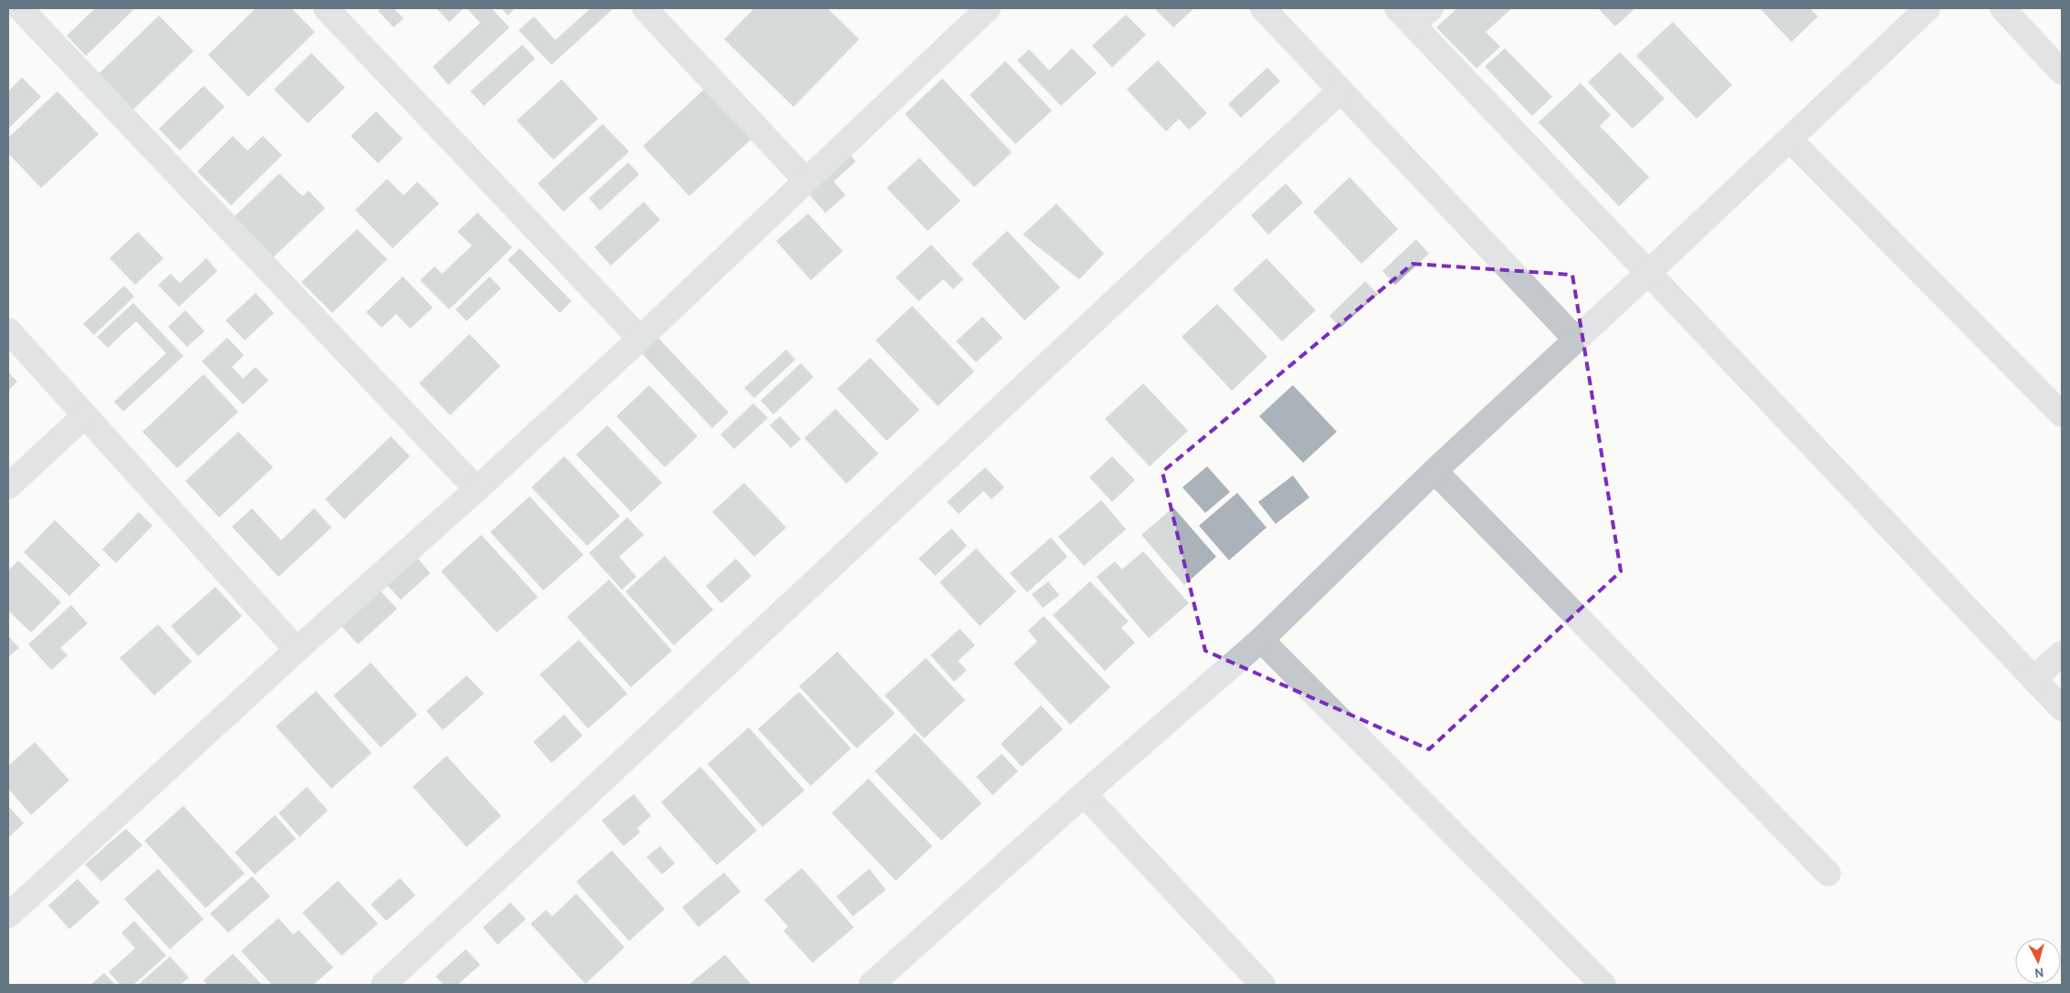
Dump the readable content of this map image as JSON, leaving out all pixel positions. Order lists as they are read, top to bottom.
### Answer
{
  "north": "bottom"
}
